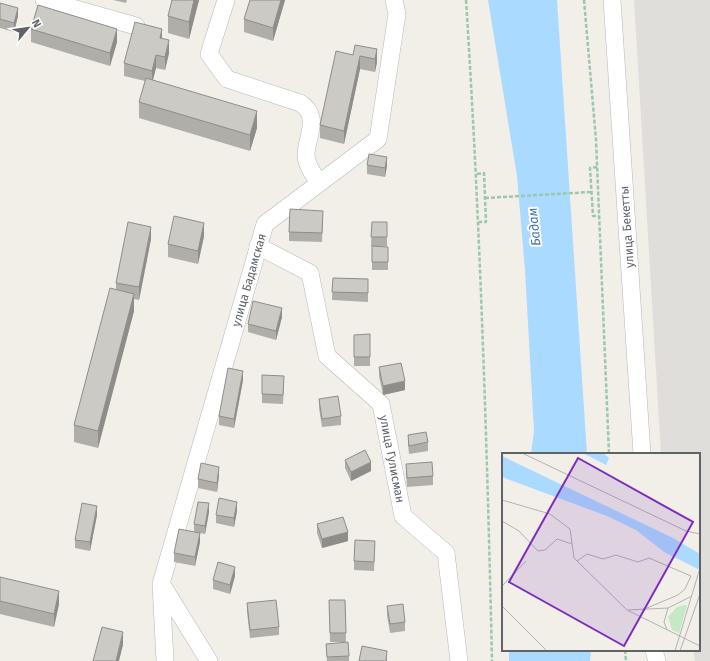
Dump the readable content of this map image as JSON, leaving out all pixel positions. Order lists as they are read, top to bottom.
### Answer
{
  "streets": {
    "street": ["улица Бекетты", "улица Бадамская", "улица Гулисман"]
  },
  "crossings": [
    ["улица Бадамская", "улица Гулисман"]
  ],
  "water": ["Бадам"],
  "north": "top right"
}
